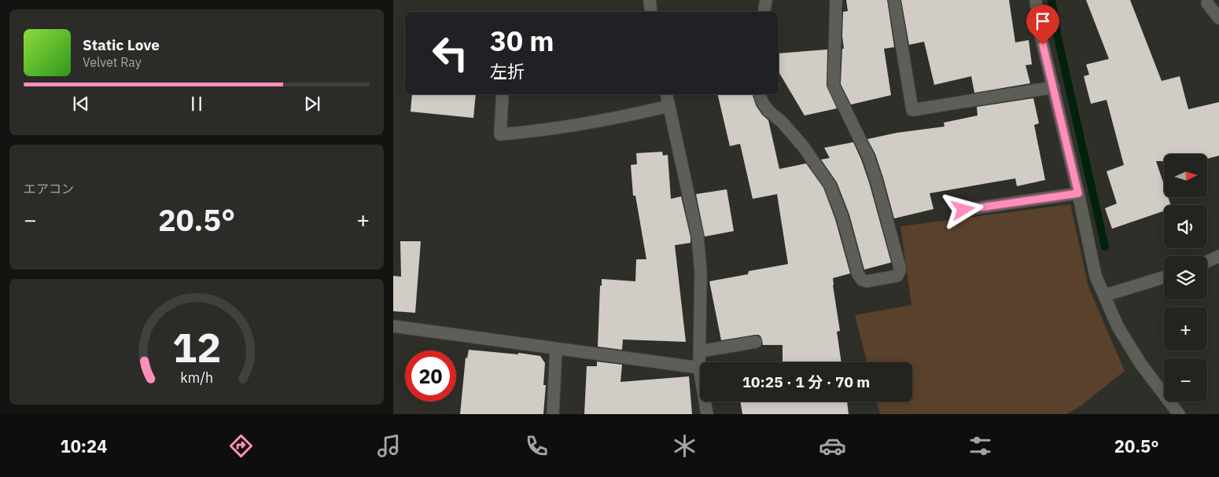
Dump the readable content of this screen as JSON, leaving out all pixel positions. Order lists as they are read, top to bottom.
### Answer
{
  "north": "right",
  "page": {
    "turn": ["30 m", "左折"],
    "song": ["Static Love", "Velvet Ray"],
    "tile": "エアコン",
    "map_buttons": ["+", "−"],
    "heat": ["−", "20.5°", "+"],
    "limit": "20",
    "trip": "10:25 · 1 分 · 70 m",
    "tabs": ["10:24", "20.5°"],
    "gauge": ["12", "km/h"]
  }
}
